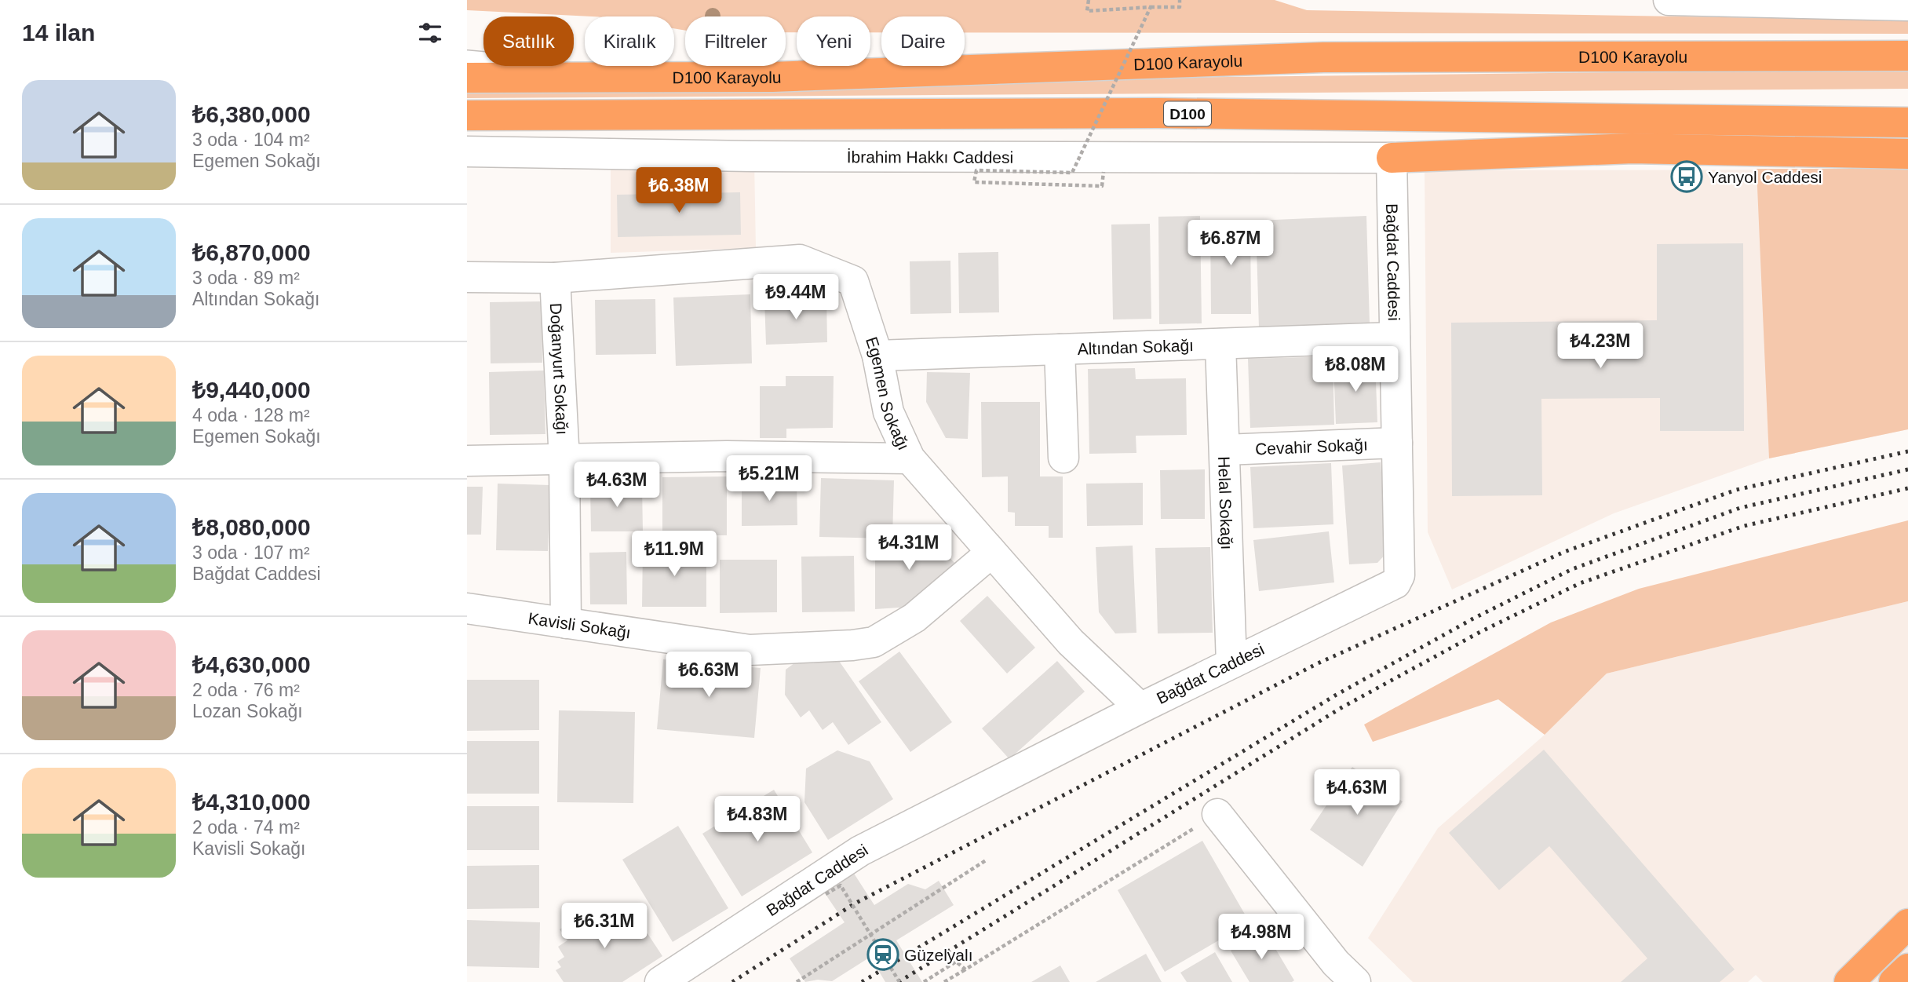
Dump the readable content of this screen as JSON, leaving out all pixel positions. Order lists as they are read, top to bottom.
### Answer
{
  "streets": {
    "highway": ["D100 Karayolu", "D100"],
    "street": [
      "İbrahim Hakkı Caddesi",
      "Bağdat Caddesi",
      "Altından Sokağı",
      "Doğanyurt Sokağı",
      "Egemen Sokağı",
      "Cevahir Sokağı",
      "Helal Sokağı",
      "Kavisli Sokağı"
    ]
  },
  "crossings": [
    ["İbrahim Hakkı Caddesi", "Bağdat Caddesi"],
    ["Bağdat Caddesi", "Altından Sokağı"],
    ["Bağdat Caddesi", "Egemen Sokağı"],
    ["Bağdat Caddesi", "Cevahir Sokağı"],
    ["Bağdat Caddesi", "Helal Sokağı"],
    ["Altından Sokağı", "Egemen Sokağı"],
    ["Altından Sokağı", "Helal Sokağı"],
    ["Doğanyurt Sokağı", "Egemen Sokağı"],
    ["Doğanyurt Sokağı", "Kavisli Sokağı"],
    ["Egemen Sokağı", "Kavisli Sokağı"],
    ["Cevahir Sokağı", "Helal Sokağı"]
  ],
  "places": {
    "bus stop": ["Yanyol Caddesi"],
    "station": ["Güzelyalı"]
  },
  "page": {
    "heading": "14 ilan",
    "chip": [
      "Satılık",
      "Kiralık",
      "Filtreler",
      "Yeni",
      "Daire"
    ],
    "list": [
      {
        "name": "₺6,380,000",
        "note": "3 oda · 104 m² · Egemen Sokağı"
      },
      {
        "name": "₺6,870,000",
        "note": "3 oda · 89 m² · Altından Sokağı"
      },
      {
        "name": "₺9,440,000",
        "note": "4 oda · 128 m² · Egemen Sokağı"
      },
      {
        "name": "₺8,080,000",
        "note": "3 oda · 107 m² · Bağdat Caddesi"
      },
      {
        "name": "₺4,630,000",
        "note": "2 oda · 76 m² · Lozan Sokağı"
      },
      {
        "name": "₺4,310,000",
        "note": "2 oda · 74 m² · Kavisli Sokağı"
      }
    ],
    "price": [
      "₺6.38M",
      "₺6.87M",
      "₺9.44M",
      "₺4.23M",
      "₺8.08M",
      "₺5.21M",
      "₺4.63M",
      "₺4.31M",
      "₺11.9M",
      "₺6.63M",
      "₺4.63M",
      "₺4.83M",
      "₺6.31M",
      "₺4.98M"
    ]
  }
}
